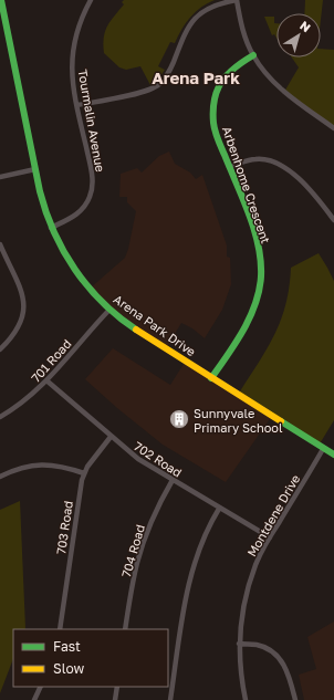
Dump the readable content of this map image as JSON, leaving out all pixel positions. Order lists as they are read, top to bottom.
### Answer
{
  "streets": {
    "street": [
      "Tourmalin Avenue",
      "Arbenhome Crescent",
      "Arena Park Drive",
      "701 Road",
      "702 Road",
      "Montdene Drive",
      "703 Road",
      "704 Road"
    ]
  },
  "crossings": [
    ["Tourmalin Avenue", "Arena Park Drive"],
    ["Arbenhome Crescent", "Arena Park Drive"],
    ["Arena Park Drive", "701 Road"],
    ["Arena Park Drive", "Montdene Drive"],
    ["701 Road", "702 Road"],
    ["702 Road", "Montdene Drive"],
    ["702 Road", "703 Road"],
    ["702 Road", "704 Road"]
  ],
  "districts": ["Arena Park"],
  "places": {
    "building": ["Sunnyvale Primary School"]
  },
  "legend": ["Fast", "Slow"],
  "north": "top right"
}
